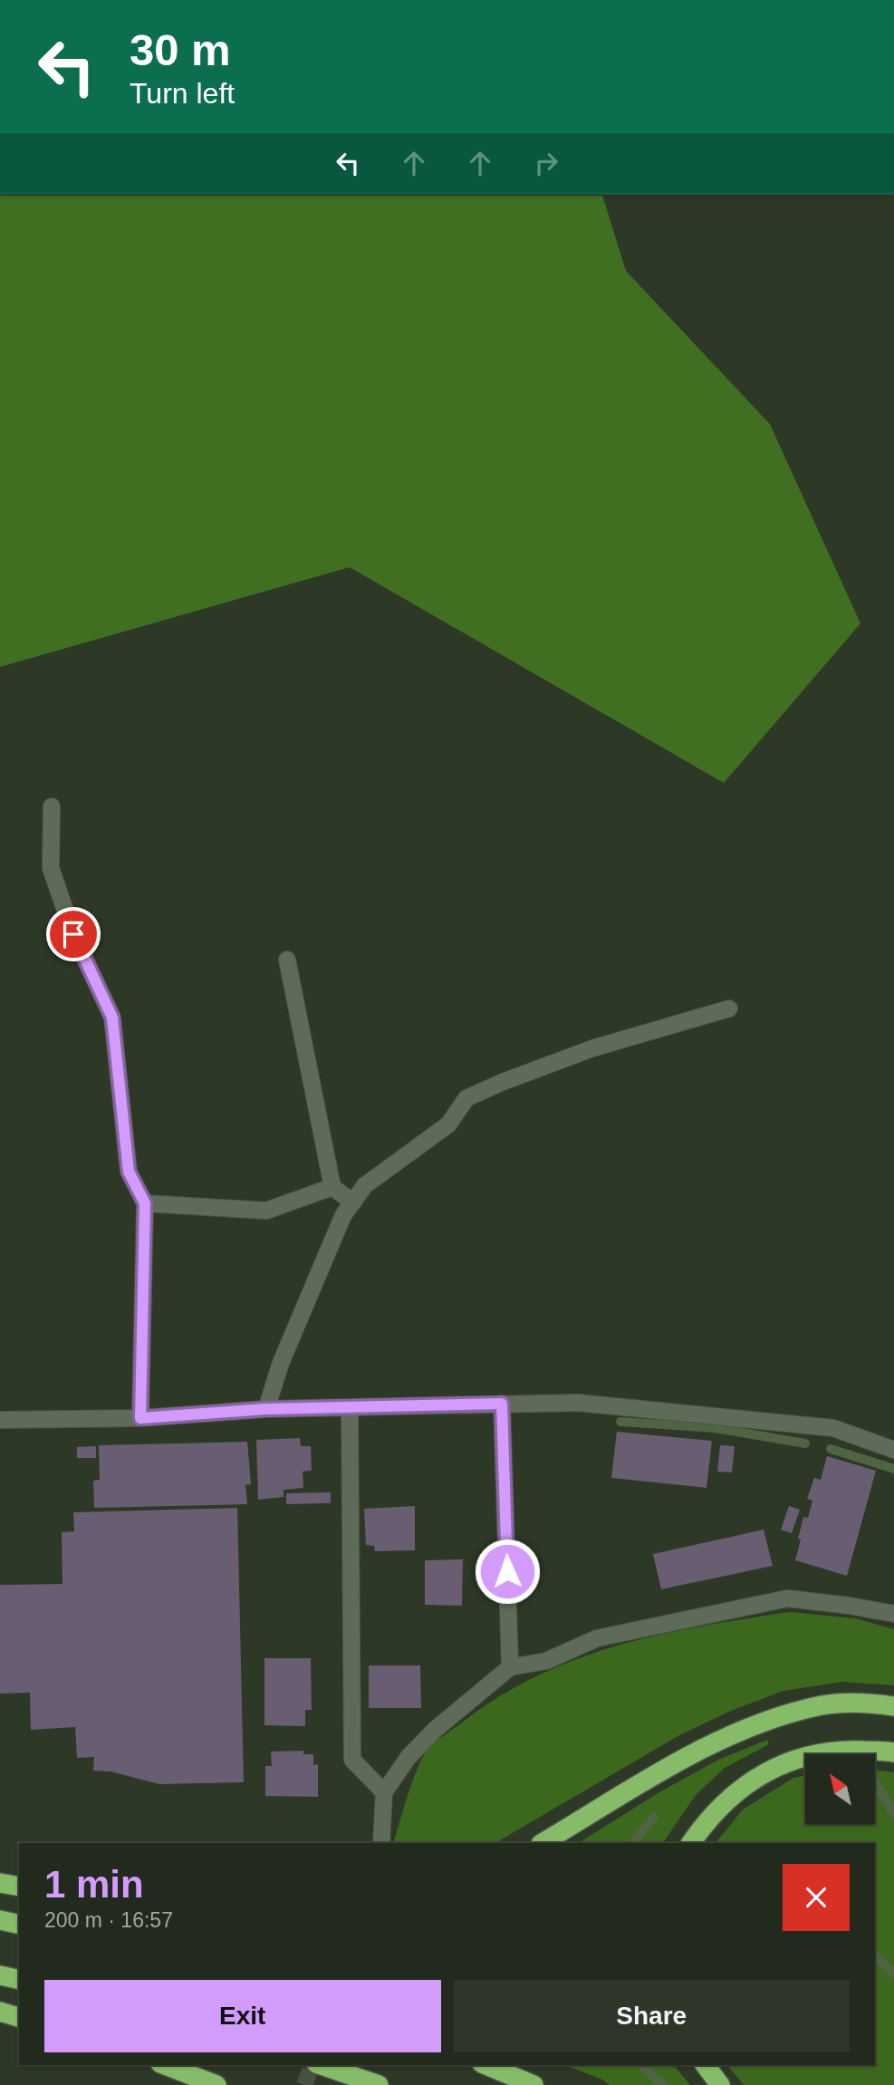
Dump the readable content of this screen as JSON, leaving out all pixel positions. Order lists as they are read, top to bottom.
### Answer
{
  "north": "top left",
  "page": {
    "turn": ["30 m", "Turn left"],
    "heading": ["1 min", "200 m · 16:57"],
    "buttons": ["Exit", "Share"]
  }
}
